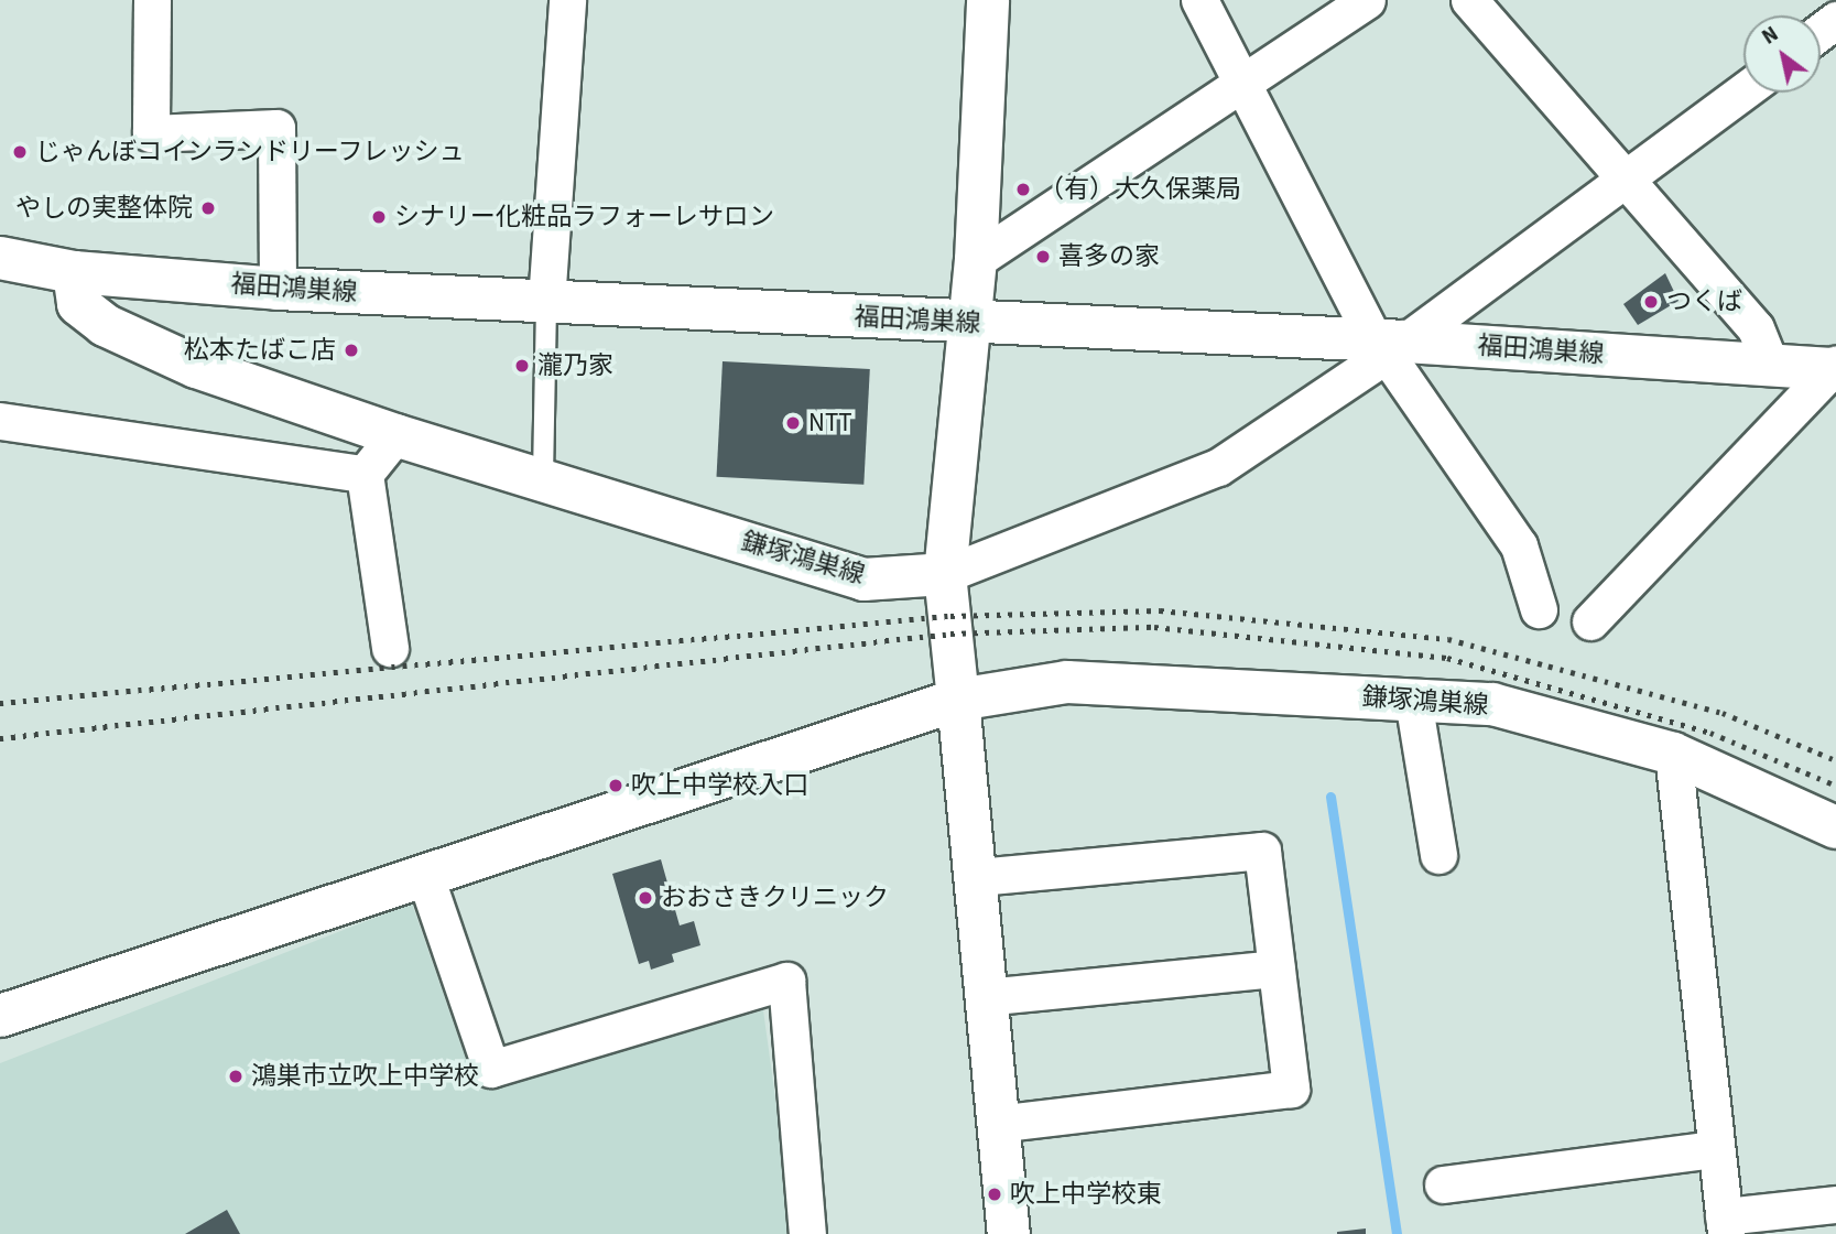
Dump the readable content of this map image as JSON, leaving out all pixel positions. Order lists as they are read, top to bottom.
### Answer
{
  "streets": {
    "main road": ["福田鴻巣線", "鎌塚鴻巣線"]
  },
  "crossings": [
    ["福田鴻巣線", "鎌塚鴻巣線"]
  ],
  "places": [
    "じゃんぼコインランドリーフレッシュ",
    "（有）大久保薬局",
    "やしの実整体院",
    "シナリー化粧品ラフォーレサロン",
    "喜多の家",
    "つくば",
    "松本たばこ店",
    "瀧乃家",
    "NTT",
    "吹上中学校入口",
    "おおさきクリニック",
    "鴻巣市立吹上中学校",
    "吹上中学校東"
  ],
  "north": "top left"
}
